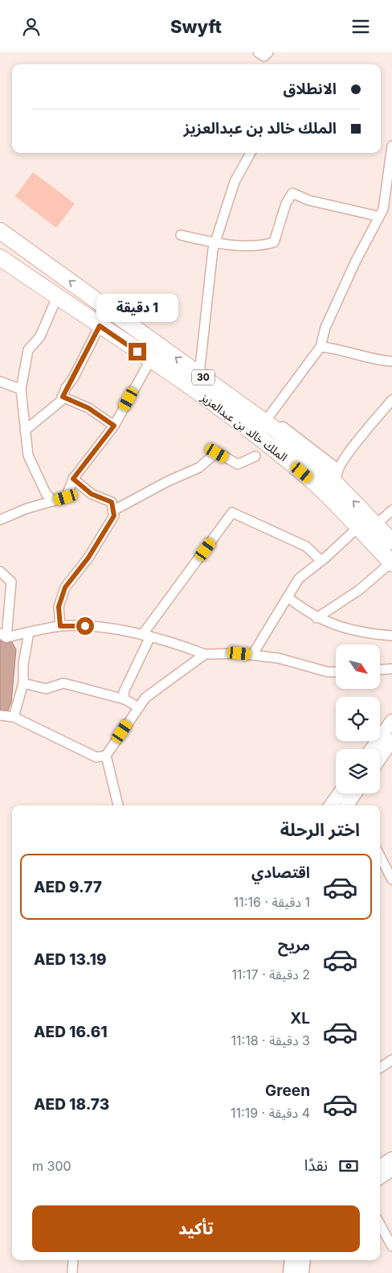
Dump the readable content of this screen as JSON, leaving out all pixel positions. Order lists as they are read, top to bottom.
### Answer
{
  "streets": {
    "highway": ["30", "الملك خالد بن عبدالعزيز"]
  },
  "north": "bottom right",
  "page": {
    "header": "Swyft",
    "banner": ["الانطلاق", "الملك خالد بن عبدالعزيز"],
    "bubble": "1 دقيقة",
    "heading": "اختر الرحلة",
    "list": [
      {
        "name": "اقتصادي",
        "note": "1 دقيقة · 11:16",
        "value": "AED 9.77"
      },
      {
        "name": "مريح",
        "note": "2 دقيقة · 11:17",
        "value": "AED 13.19"
      },
      {
        "name": "XL",
        "note": "3 دقيقة · 11:18",
        "value": "AED 16.61"
      },
      {
        "name": "Green",
        "note": "4 دقيقة · 11:19",
        "value": "AED 18.73"
      }
    ],
    "pay": ["نقدًا", "300 m"],
    "buttons": "تأكيد"
  }
}
